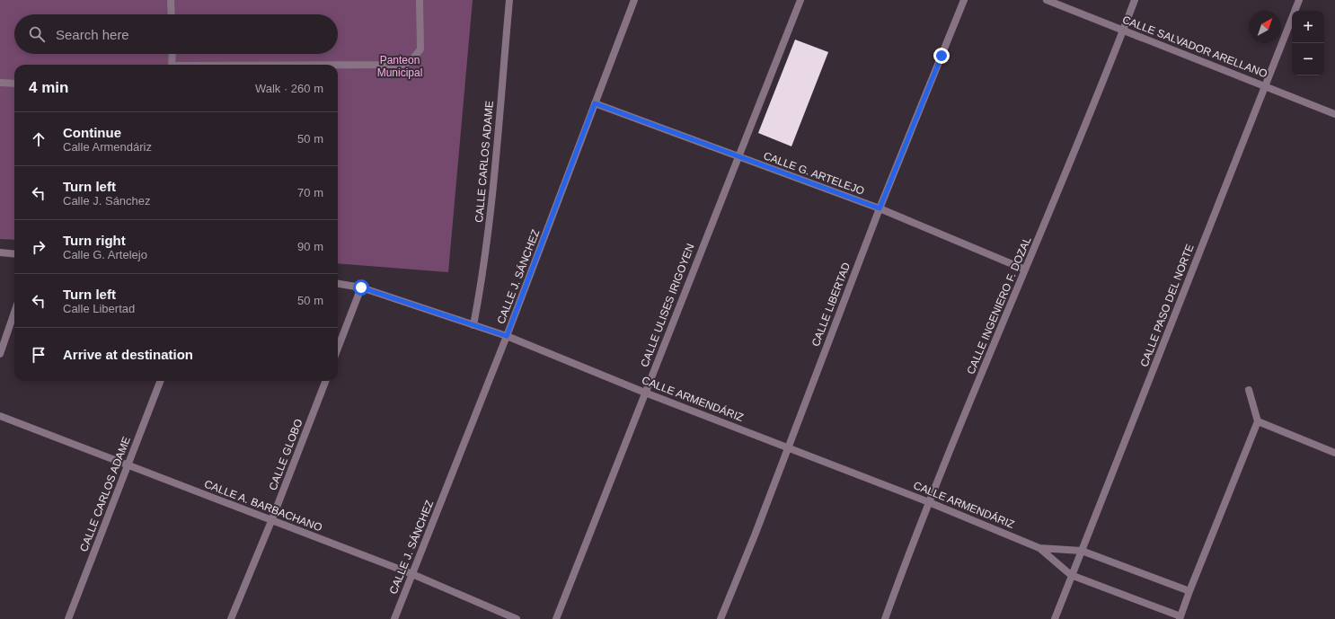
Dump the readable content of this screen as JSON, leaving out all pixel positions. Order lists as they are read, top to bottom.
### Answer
{
  "streets": {
    "street": [
      "CALLE SALVADOR ARELLANO",
      "CALLE CARLOS ADAME",
      "CALLE G. ARTELEJO",
      "CALLE J. SÁNCHEZ",
      "CALLE LIBERTAD",
      "CALLE ULISES IRIGOYEN",
      "CALLE INGENIERO F. DOZAL",
      "CALLE PASO DEL NORTE",
      "CALLE ARMENDÁRIZ",
      "CALLE GLOBO",
      "CALLE A. BARBACHANO"
    ]
  },
  "crossings": [
    ["CALLE SALVADOR ARELLANO", "CALLE INGENIERO F. DOZAL"],
    ["CALLE SALVADOR ARELLANO", "CALLE PASO DEL NORTE"],
    ["CALLE CARLOS ADAME", "CALLE ARMENDÁRIZ"],
    ["CALLE CARLOS ADAME", "CALLE A. BARBACHANO"],
    ["CALLE G. ARTELEJO", "CALLE J. SÁNCHEZ"],
    ["CALLE G. ARTELEJO", "CALLE LIBERTAD"],
    ["CALLE G. ARTELEJO", "CALLE ULISES IRIGOYEN"],
    ["CALLE G. ARTELEJO", "CALLE INGENIERO F. DOZAL"],
    ["CALLE J. SÁNCHEZ", "CALLE ARMENDÁRIZ"],
    ["CALLE J. SÁNCHEZ", "CALLE A. BARBACHANO"],
    ["CALLE LIBERTAD", "CALLE ARMENDÁRIZ"],
    ["CALLE ULISES IRIGOYEN", "CALLE ARMENDÁRIZ"],
    ["CALLE INGENIERO F. DOZAL", "CALLE ARMENDÁRIZ"],
    ["CALLE PASO DEL NORTE", "CALLE ARMENDÁRIZ"],
    ["CALLE GLOBO", "CALLE A. BARBACHANO"]
  ],
  "parks": ["Panteon Municipal"],
  "north": "top right",
  "page": {
    "map_buttons": ["+", "−"],
    "search": "Search here",
    "heading": ["4 min", "Walk · 260 m"],
    "list": [
      ["Continue", "Calle Armendáriz", "50 m"],
      ["Turn left", "Calle J. Sánchez", "70 m"],
      ["Turn right", "Calle G. Artelejo", "90 m"],
      ["Turn left", "Calle Libertad", "50 m"],
      "Arrive at destination"
    ]
  }
}
